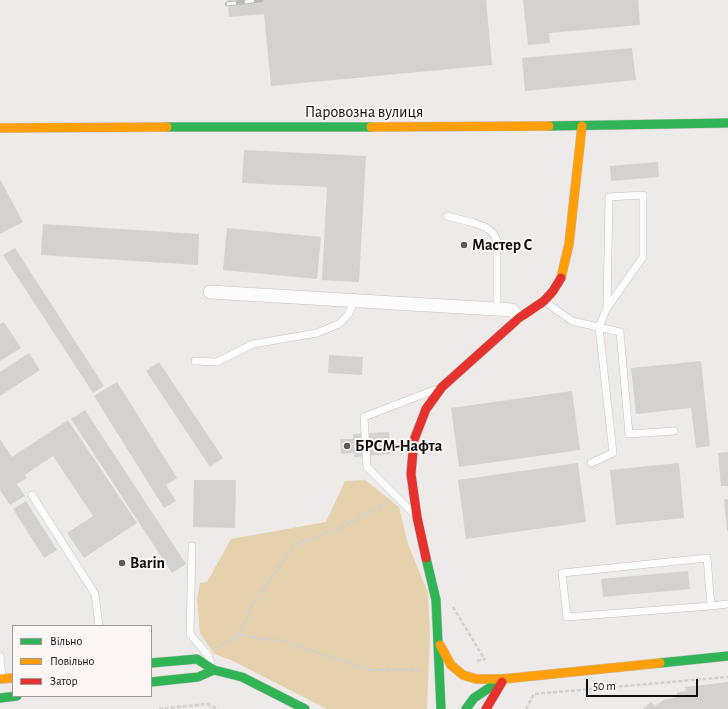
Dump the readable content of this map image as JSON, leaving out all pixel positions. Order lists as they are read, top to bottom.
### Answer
{
  "streets": {
    "street": ["Паровозна вулиця"]
  },
  "places": ["Мастер С", "БРСМ-Нафта", "Barin"],
  "legend": ["Вільно", "Повільно", "Затор"],
  "scale_bar": "50 m"
}
